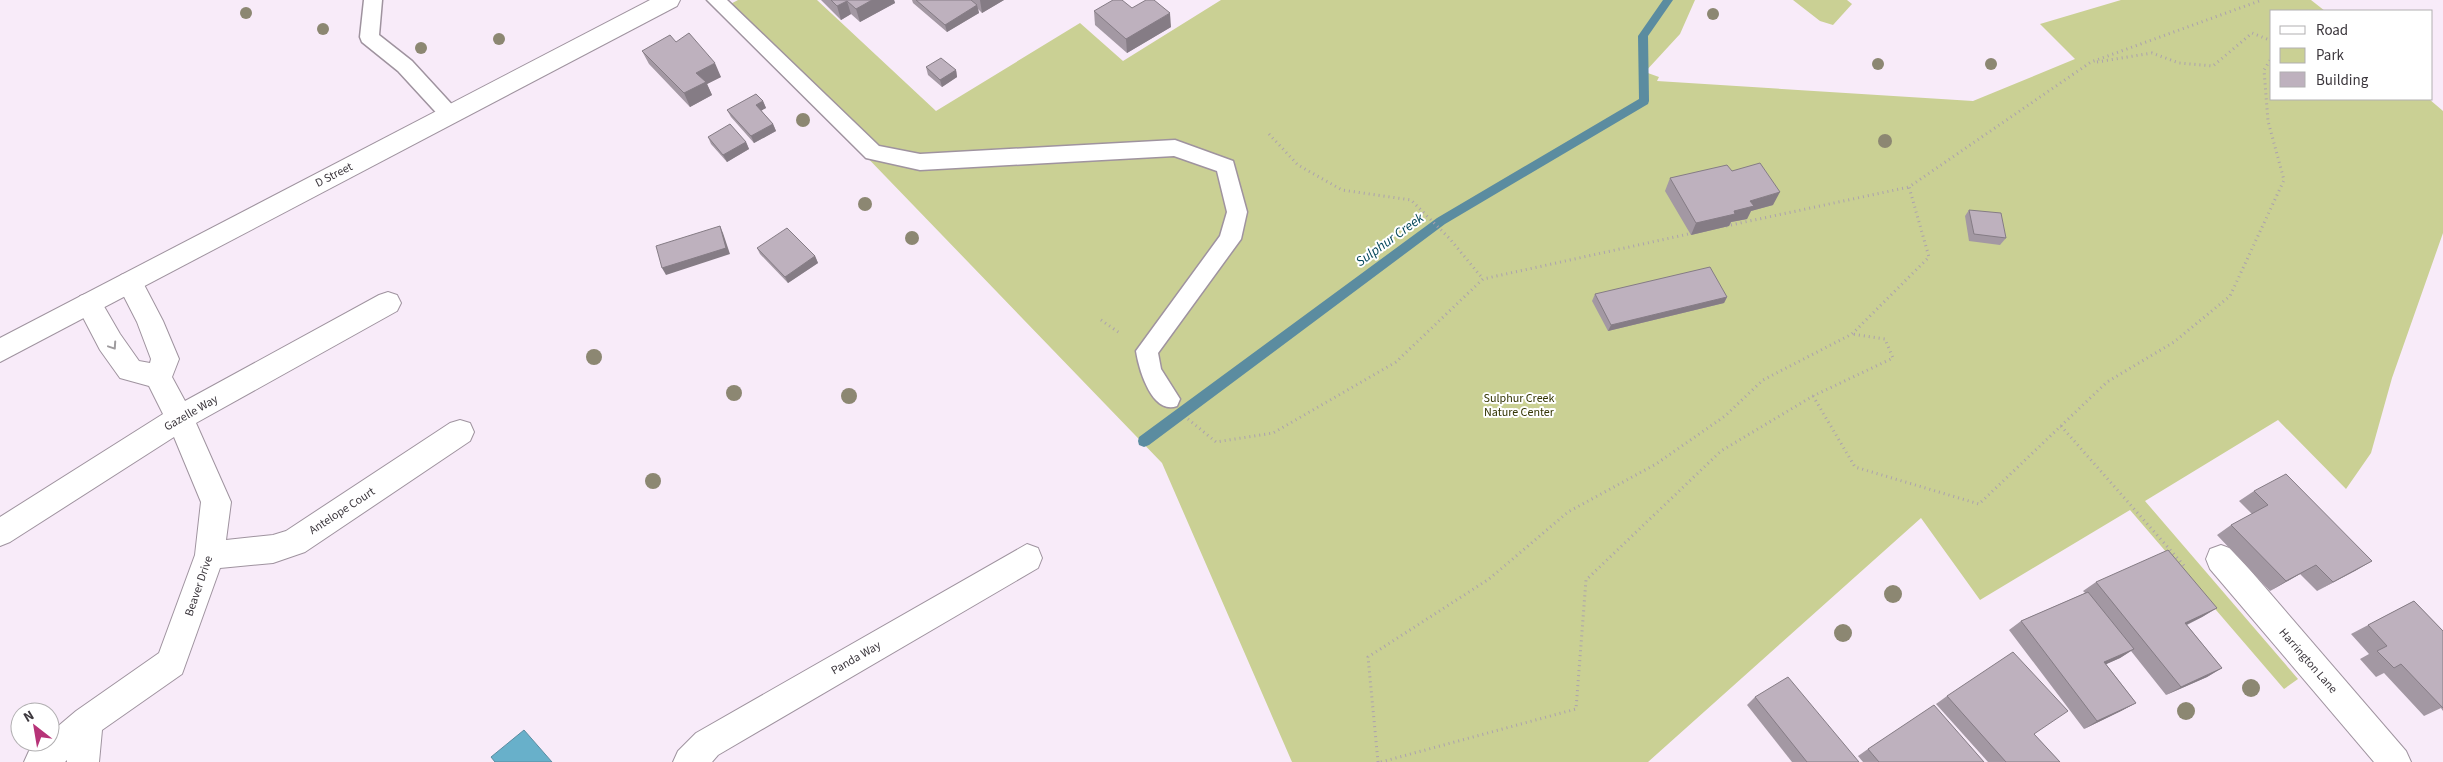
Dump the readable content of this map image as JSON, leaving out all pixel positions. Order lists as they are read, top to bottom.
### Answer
{
  "streets": {
    "street": [
      "D Street",
      "Gazelle Way",
      "Antelope Court",
      "Beaver Drive",
      "Panda Way",
      "Harrington Lane"
    ]
  },
  "crossings": [
    ["Gazelle Way", "Beaver Drive"],
    ["Antelope Court", "Beaver Drive"]
  ],
  "water": ["Sulphur Creek"],
  "parks": ["Sulphur Creek Nature Center"],
  "legend": ["Road", "Park", "Building"],
  "north": "top left"
}
